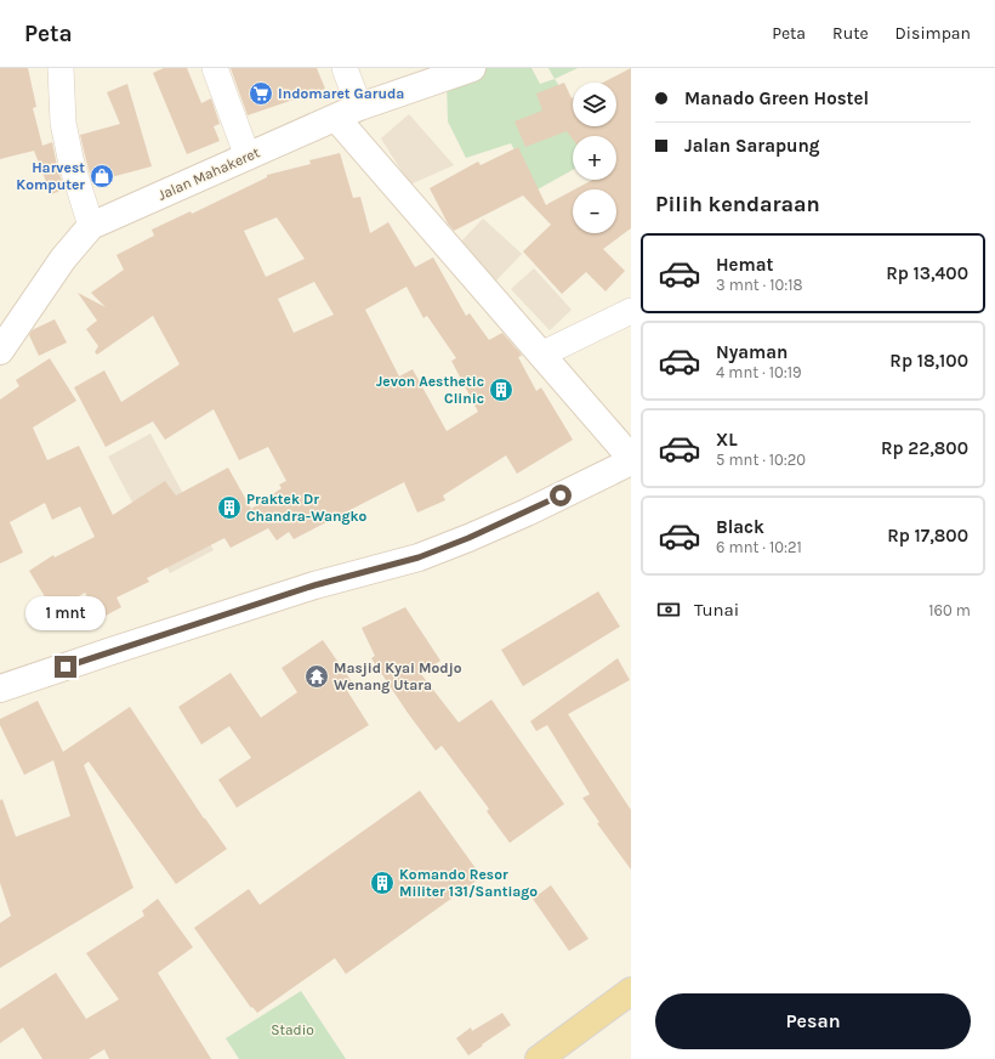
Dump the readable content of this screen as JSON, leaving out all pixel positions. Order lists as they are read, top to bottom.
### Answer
{
  "streets": {
    "street": ["Jalan Mahakeret"]
  },
  "parks": ["Stadio"],
  "places": {
    "supermarket": ["Indomaret Garuda"],
    "shop": ["Harvest Komputer"],
    "building": ["Jevon Aesthetic Clinic", "Praktek Dr Chandra-Wangko", "Komando Resor Militer 131/Santiago"],
    "temple": ["Masjid Kyai Modjo Wenang Utara"]
  },
  "page": {
    "header": "Peta",
    "nav": ["Peta", "Rute", "Disimpan"],
    "banner": ["Manado Green Hostel", "Jalan Sarapung"],
    "map_buttons": ["+", "−"],
    "heading": "Pilih kendaraan",
    "list": [
      {
        "name": "Hemat",
        "note": "3 mnt · 10:18",
        "value": "Rp 13,400"
      },
      {
        "name": "Nyaman",
        "note": "4 mnt · 10:19",
        "value": "Rp 18,100"
      },
      {
        "name": "XL",
        "note": "5 mnt · 10:20",
        "value": "Rp 22,800"
      },
      {
        "name": "Black",
        "note": "6 mnt · 10:21",
        "value": "Rp 17,800"
      }
    ],
    "pay": ["Tunai", "160 m"],
    "bubble": "1 mnt",
    "buttons": "Pesan"
  }
}
